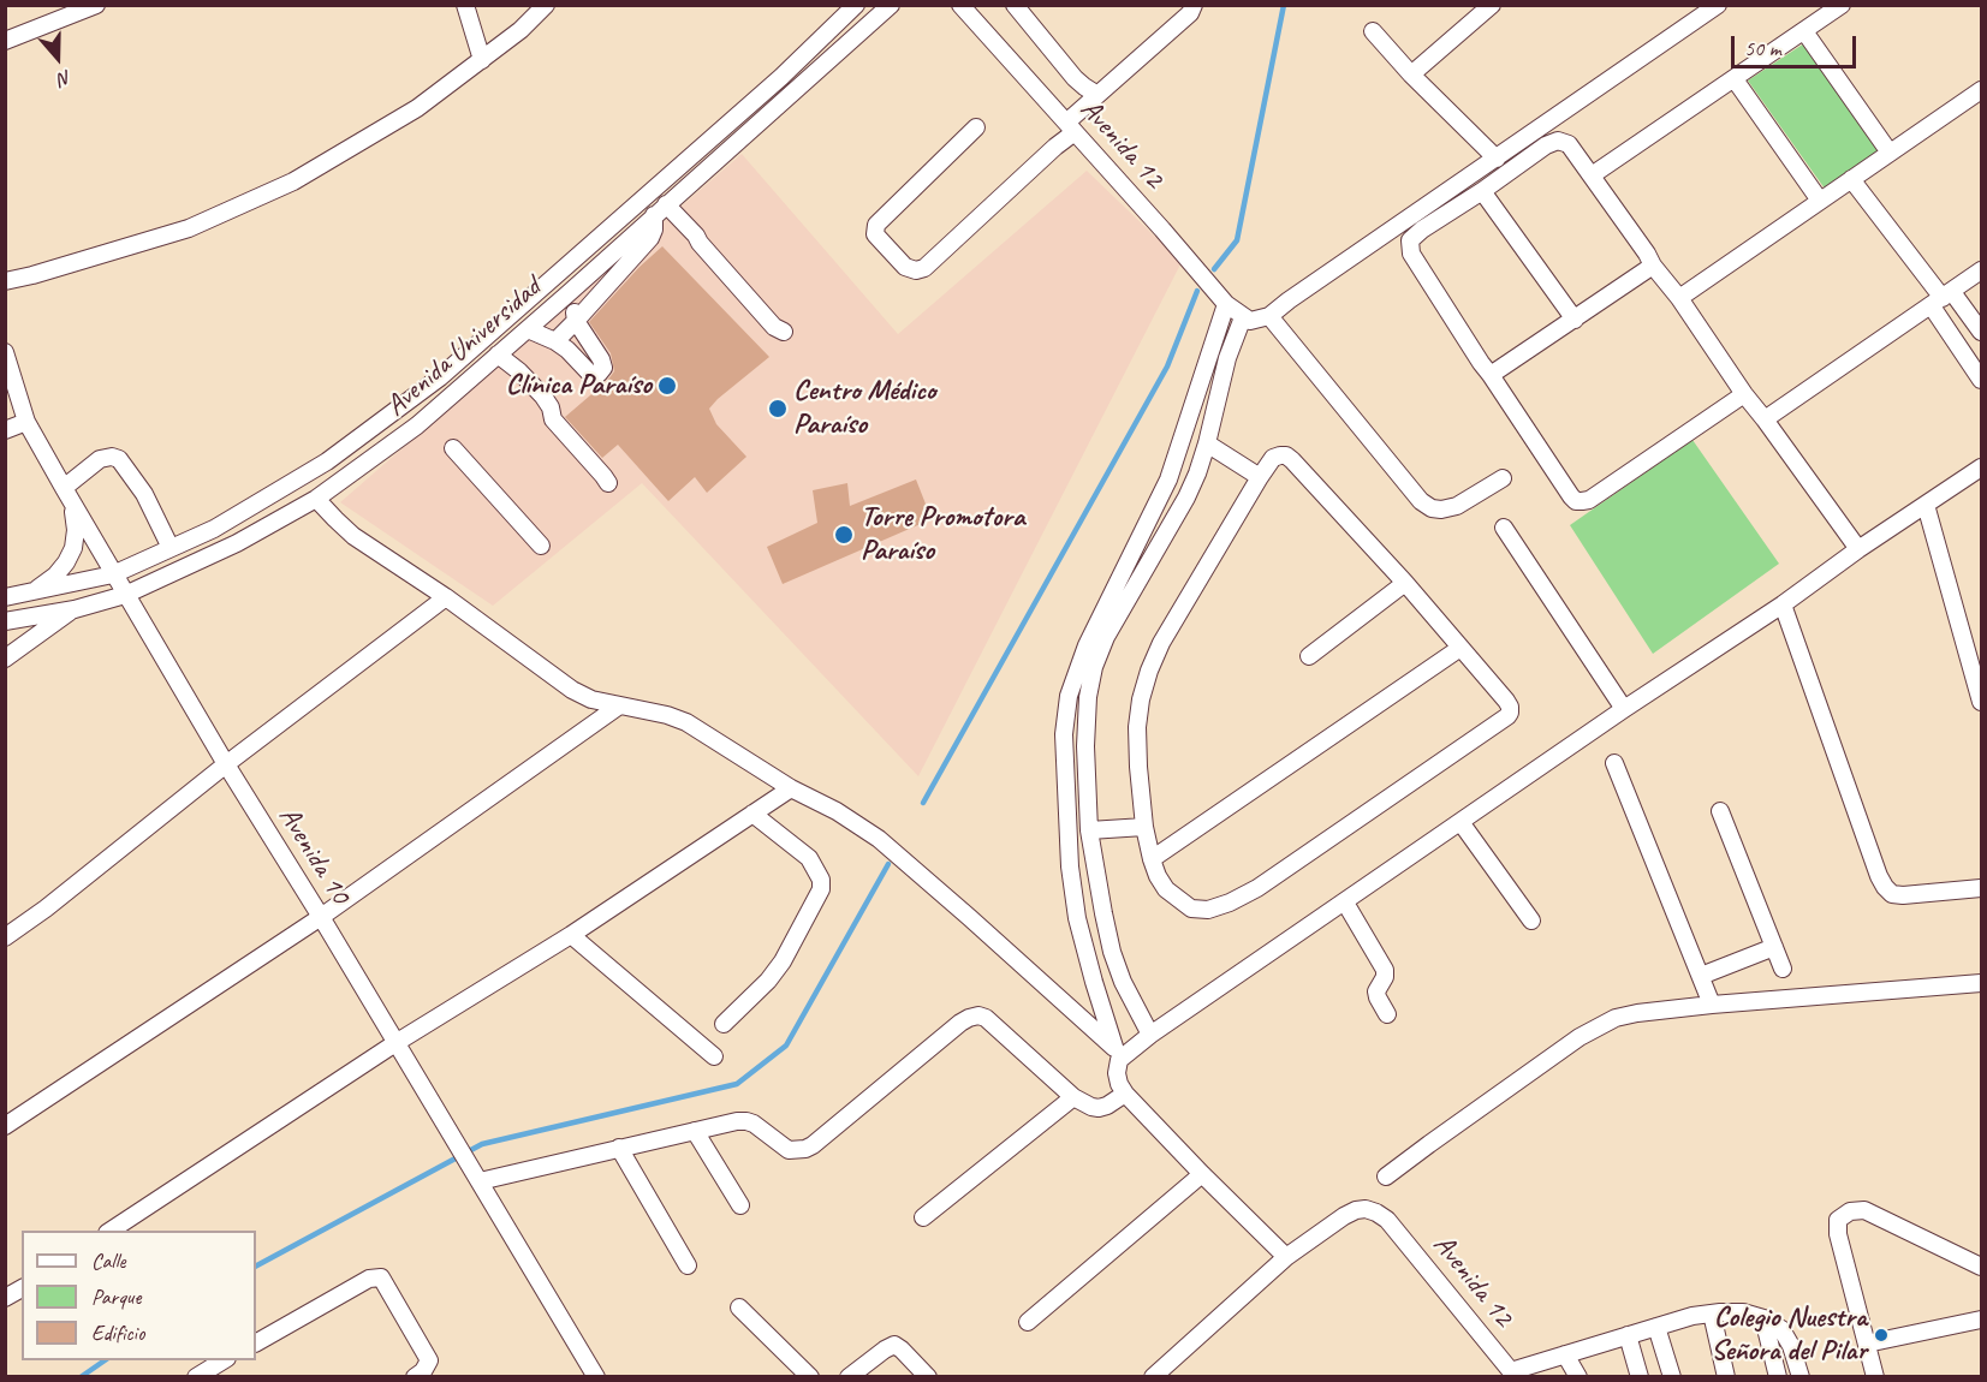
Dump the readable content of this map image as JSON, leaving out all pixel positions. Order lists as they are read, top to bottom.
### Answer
{
  "streets": {
    "street": ["Avenida 12", "Avenida Universidad", "Avenida 10"]
  },
  "crossings": [
    ["Avenida Universidad", "Avenida 10"]
  ],
  "places": [
    "Clínica Paraíso",
    "Centro Médico Paraíso",
    "Torre Promotora Paraíso",
    "Colegio Nuestra Señora del Pilar"
  ],
  "legend": ["Calle", "Parque", "Edificio"],
  "scale_bar": "50 m",
  "north": "bottom"
}
